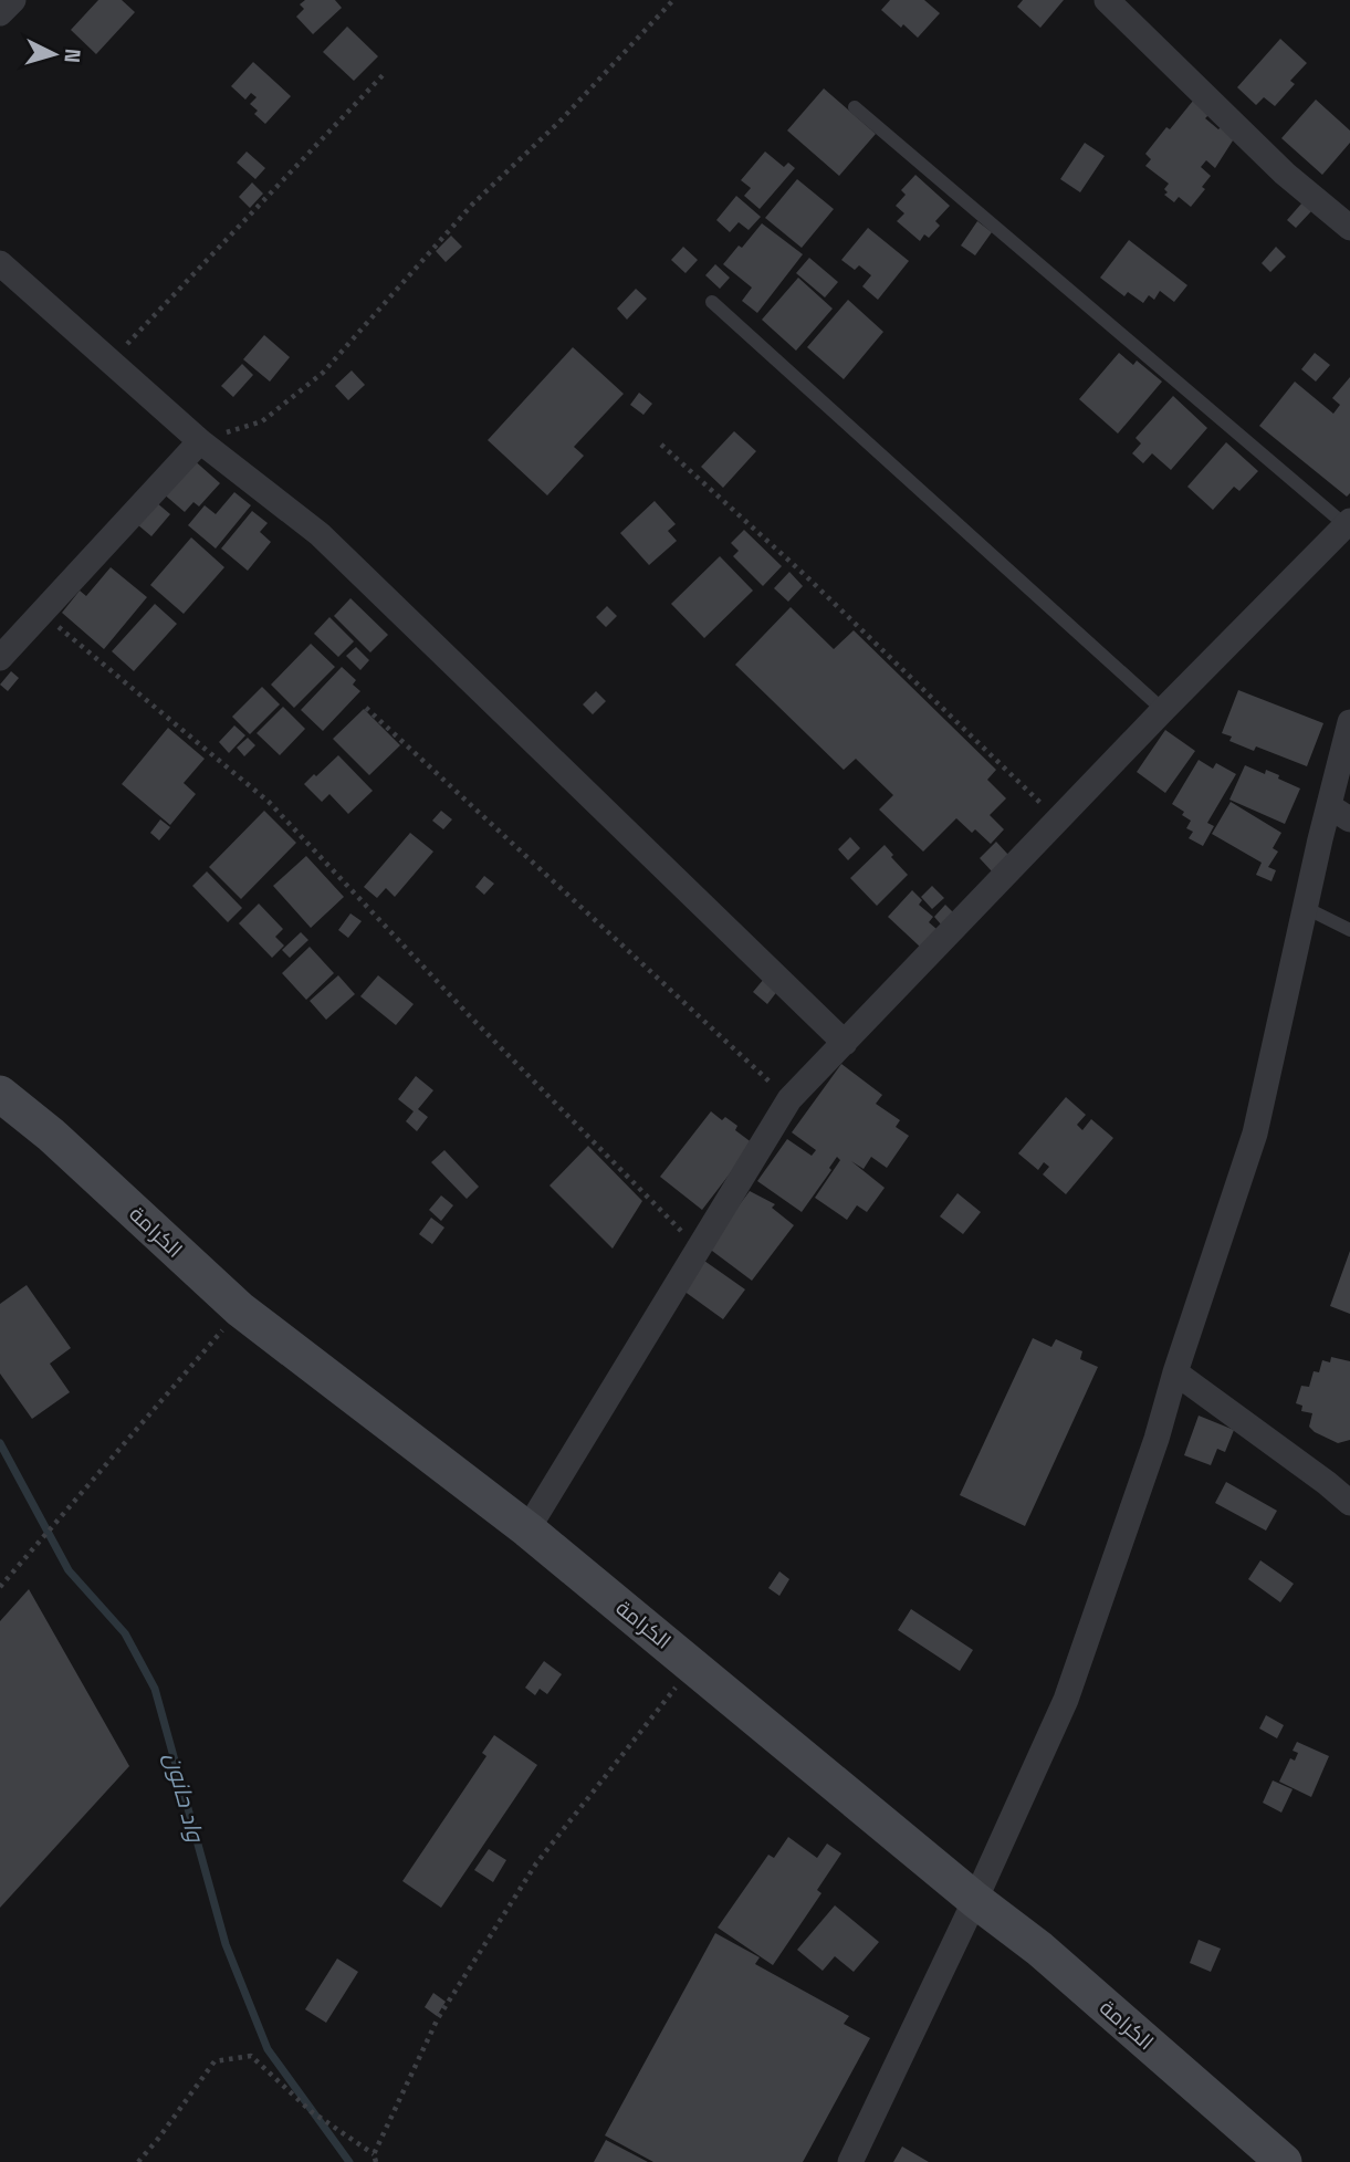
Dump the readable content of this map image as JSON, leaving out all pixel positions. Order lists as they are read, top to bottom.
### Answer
{
  "streets": {
    "main road": ["الكرامة"]
  },
  "water": ["واد حانون"],
  "north": "right"
}
